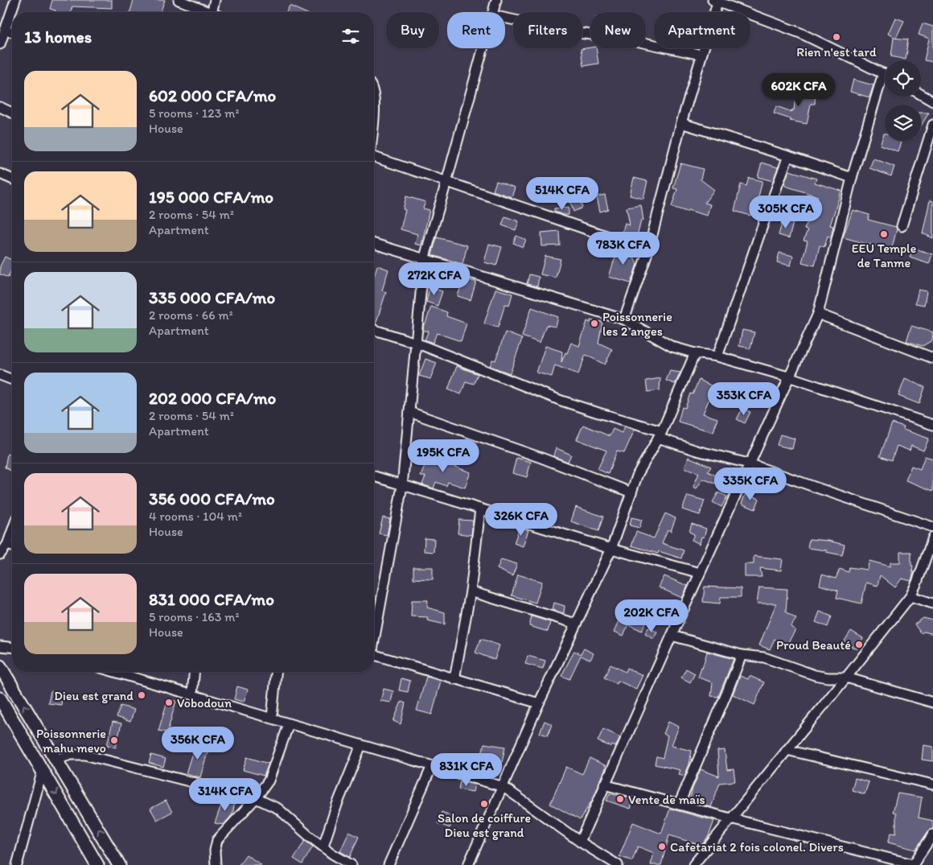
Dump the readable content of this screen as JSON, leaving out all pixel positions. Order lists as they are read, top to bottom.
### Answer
{
  "places": [
    "Rien n'est tard",
    "EEU Temple de Tanme",
    "Poissonnerie les 2 anges",
    "Proud Beauté",
    "Dieu est grand",
    "Vobodoun",
    "Poissonnerie mahu mevo",
    "Vente de maïs",
    "Salon de coiffure Dieu est grand",
    "Cafetariat 2 fois colonel. Divers"
  ],
  "page": {
    "chip": [
      "Buy",
      "Rent",
      "Filters",
      "New",
      "Apartment"
    ],
    "heading": "13 homes",
    "list": [
      {
        "name": "602 000 CFA/mo",
        "note": "5 rooms · 123 m² · House"
      },
      {
        "name": "195 000 CFA/mo",
        "note": "2 rooms · 54 m² · Apartment"
      },
      {
        "name": "335 000 CFA/mo",
        "note": "2 rooms · 66 m² · Apartment"
      },
      {
        "name": "202 000 CFA/mo",
        "note": "2 rooms · 54 m² · Apartment"
      },
      {
        "name": "356 000 CFA/mo",
        "note": "4 rooms · 104 m² · House"
      },
      {
        "name": "831 000 CFA/mo",
        "note": "5 rooms · 163 m² · House"
      }
    ],
    "price": [
      "602K CFA",
      "514K CFA",
      "305K CFA",
      "783K CFA",
      "272K CFA",
      "353K CFA",
      "195K CFA",
      "335K CFA",
      "326K CFA",
      "202K CFA",
      "356K CFA",
      "831K CFA",
      "314K CFA"
    ]
  }
}
